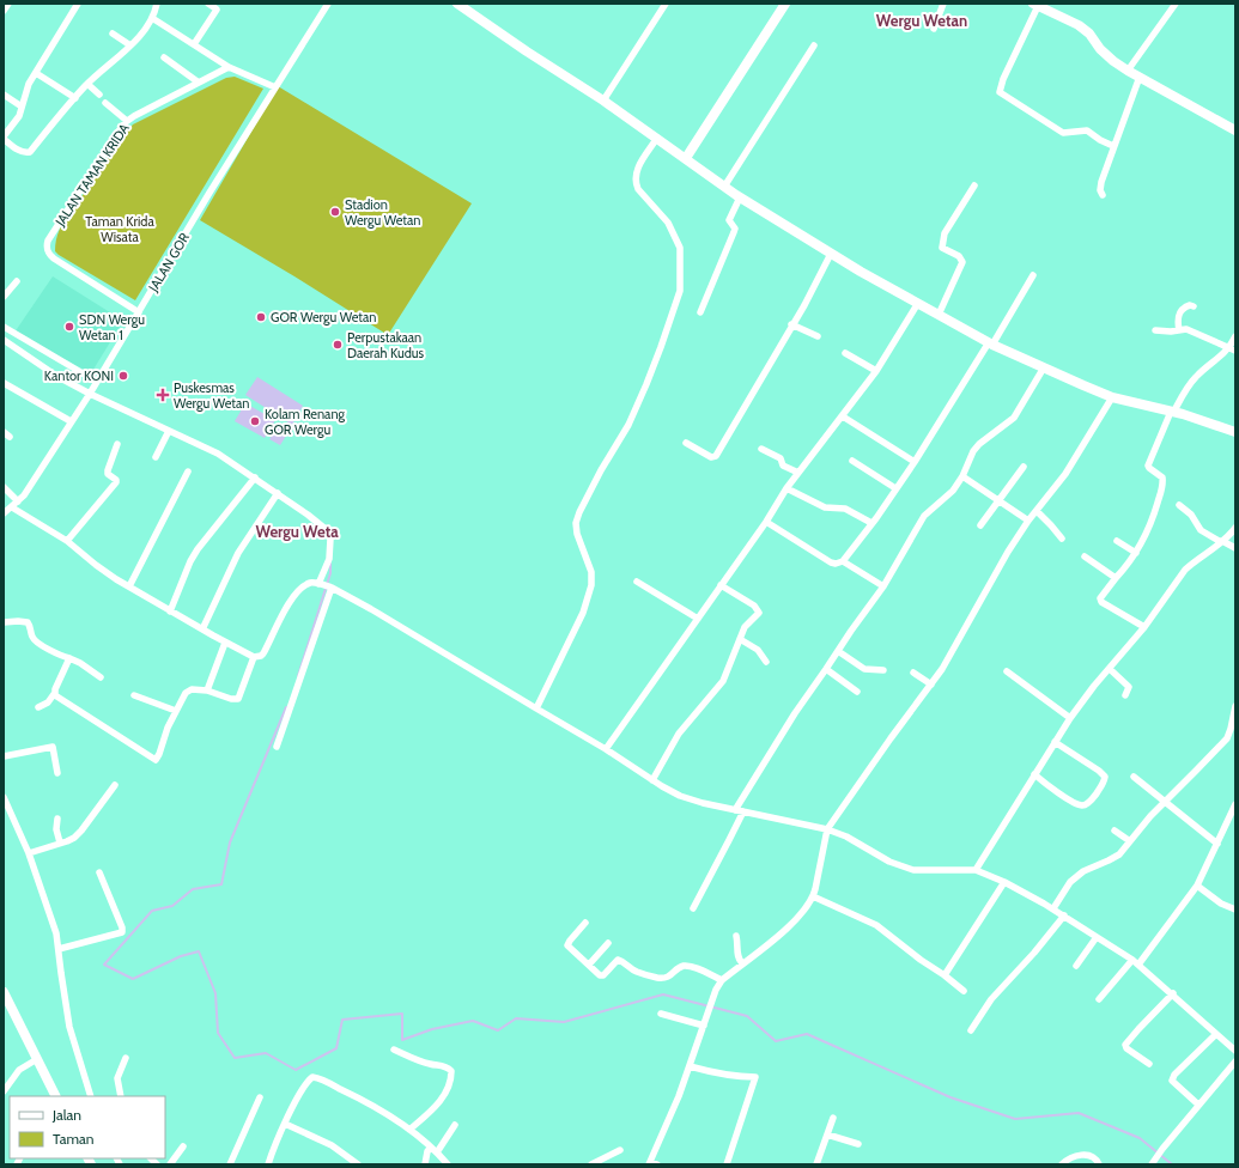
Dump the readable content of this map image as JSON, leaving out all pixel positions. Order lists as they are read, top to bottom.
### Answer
{
  "streets": {
    "street": ["JALAN TAMAN KRIDA", "JALAN GOR"]
  },
  "crossings": [
    ["JALAN TAMAN KRIDA", "JALAN GOR"]
  ],
  "districts": ["Wergu Wetan", "Wergu Weta"],
  "parks": ["Taman Krida Wisata"],
  "places": {
    "other": [
      "Stadion Wergu Wetan",
      "GOR Wergu Wetan",
      "SDN Wergu Wetan 1",
      "Perpustakaan Daerah Kudus",
      "Kantor KONI",
      "Kolam Renang GOR Wergu"
    ],
    "health": ["Puskesmas Wergu Wetan"]
  },
  "legend": ["Jalan", "Taman"]
}
